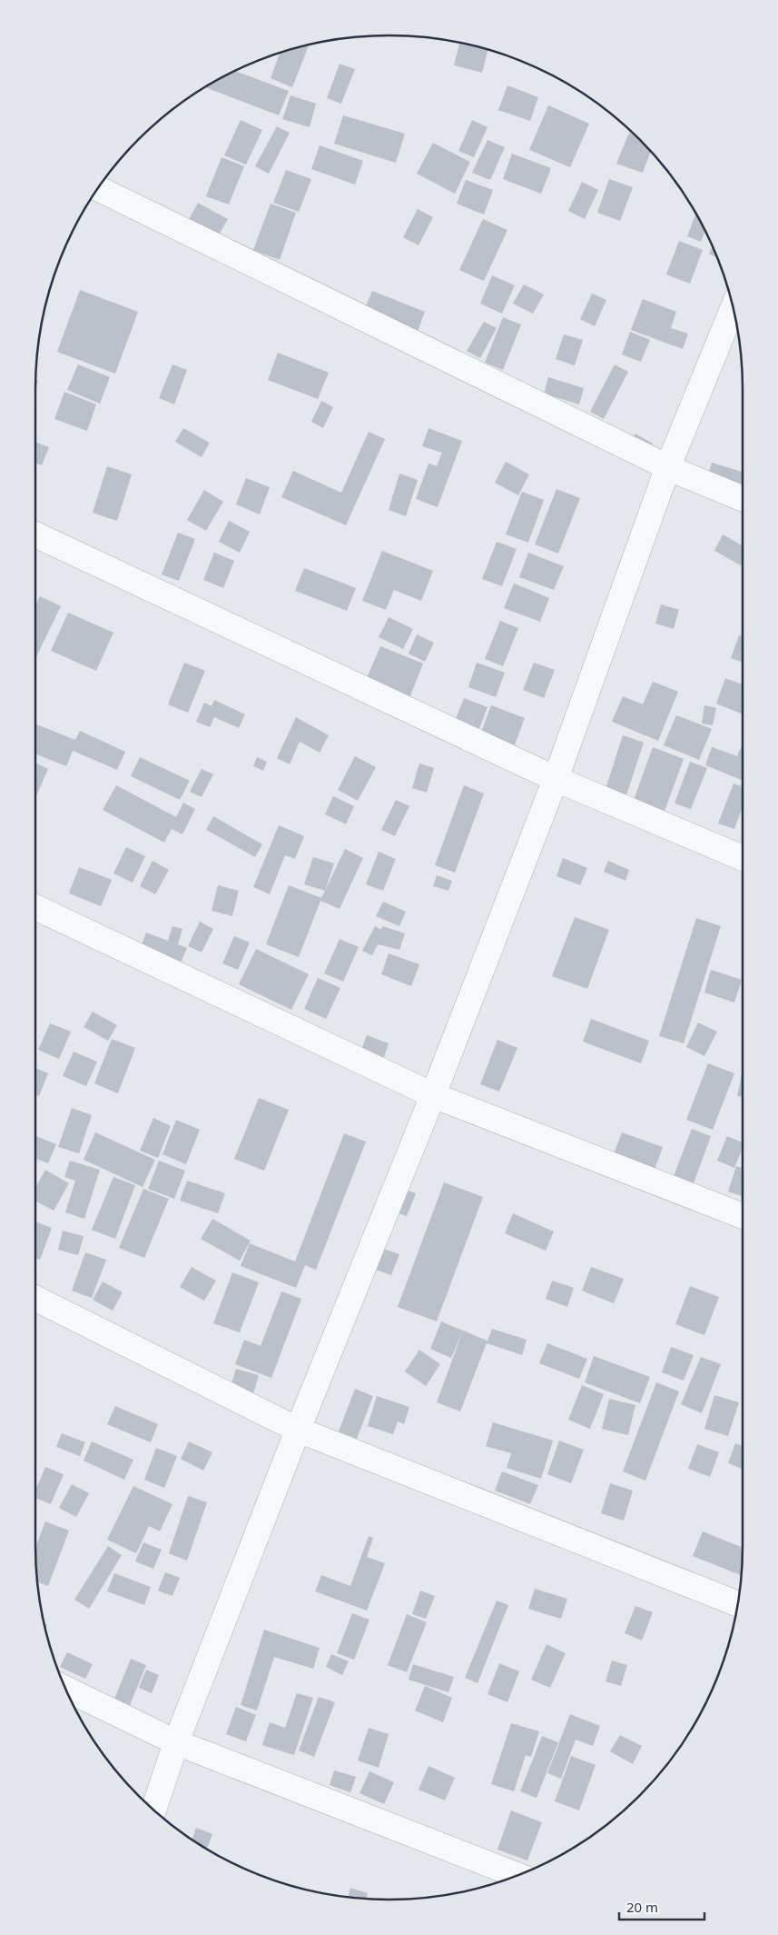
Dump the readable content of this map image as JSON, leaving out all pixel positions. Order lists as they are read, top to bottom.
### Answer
{
  "scale_bar": "20 m"
}
